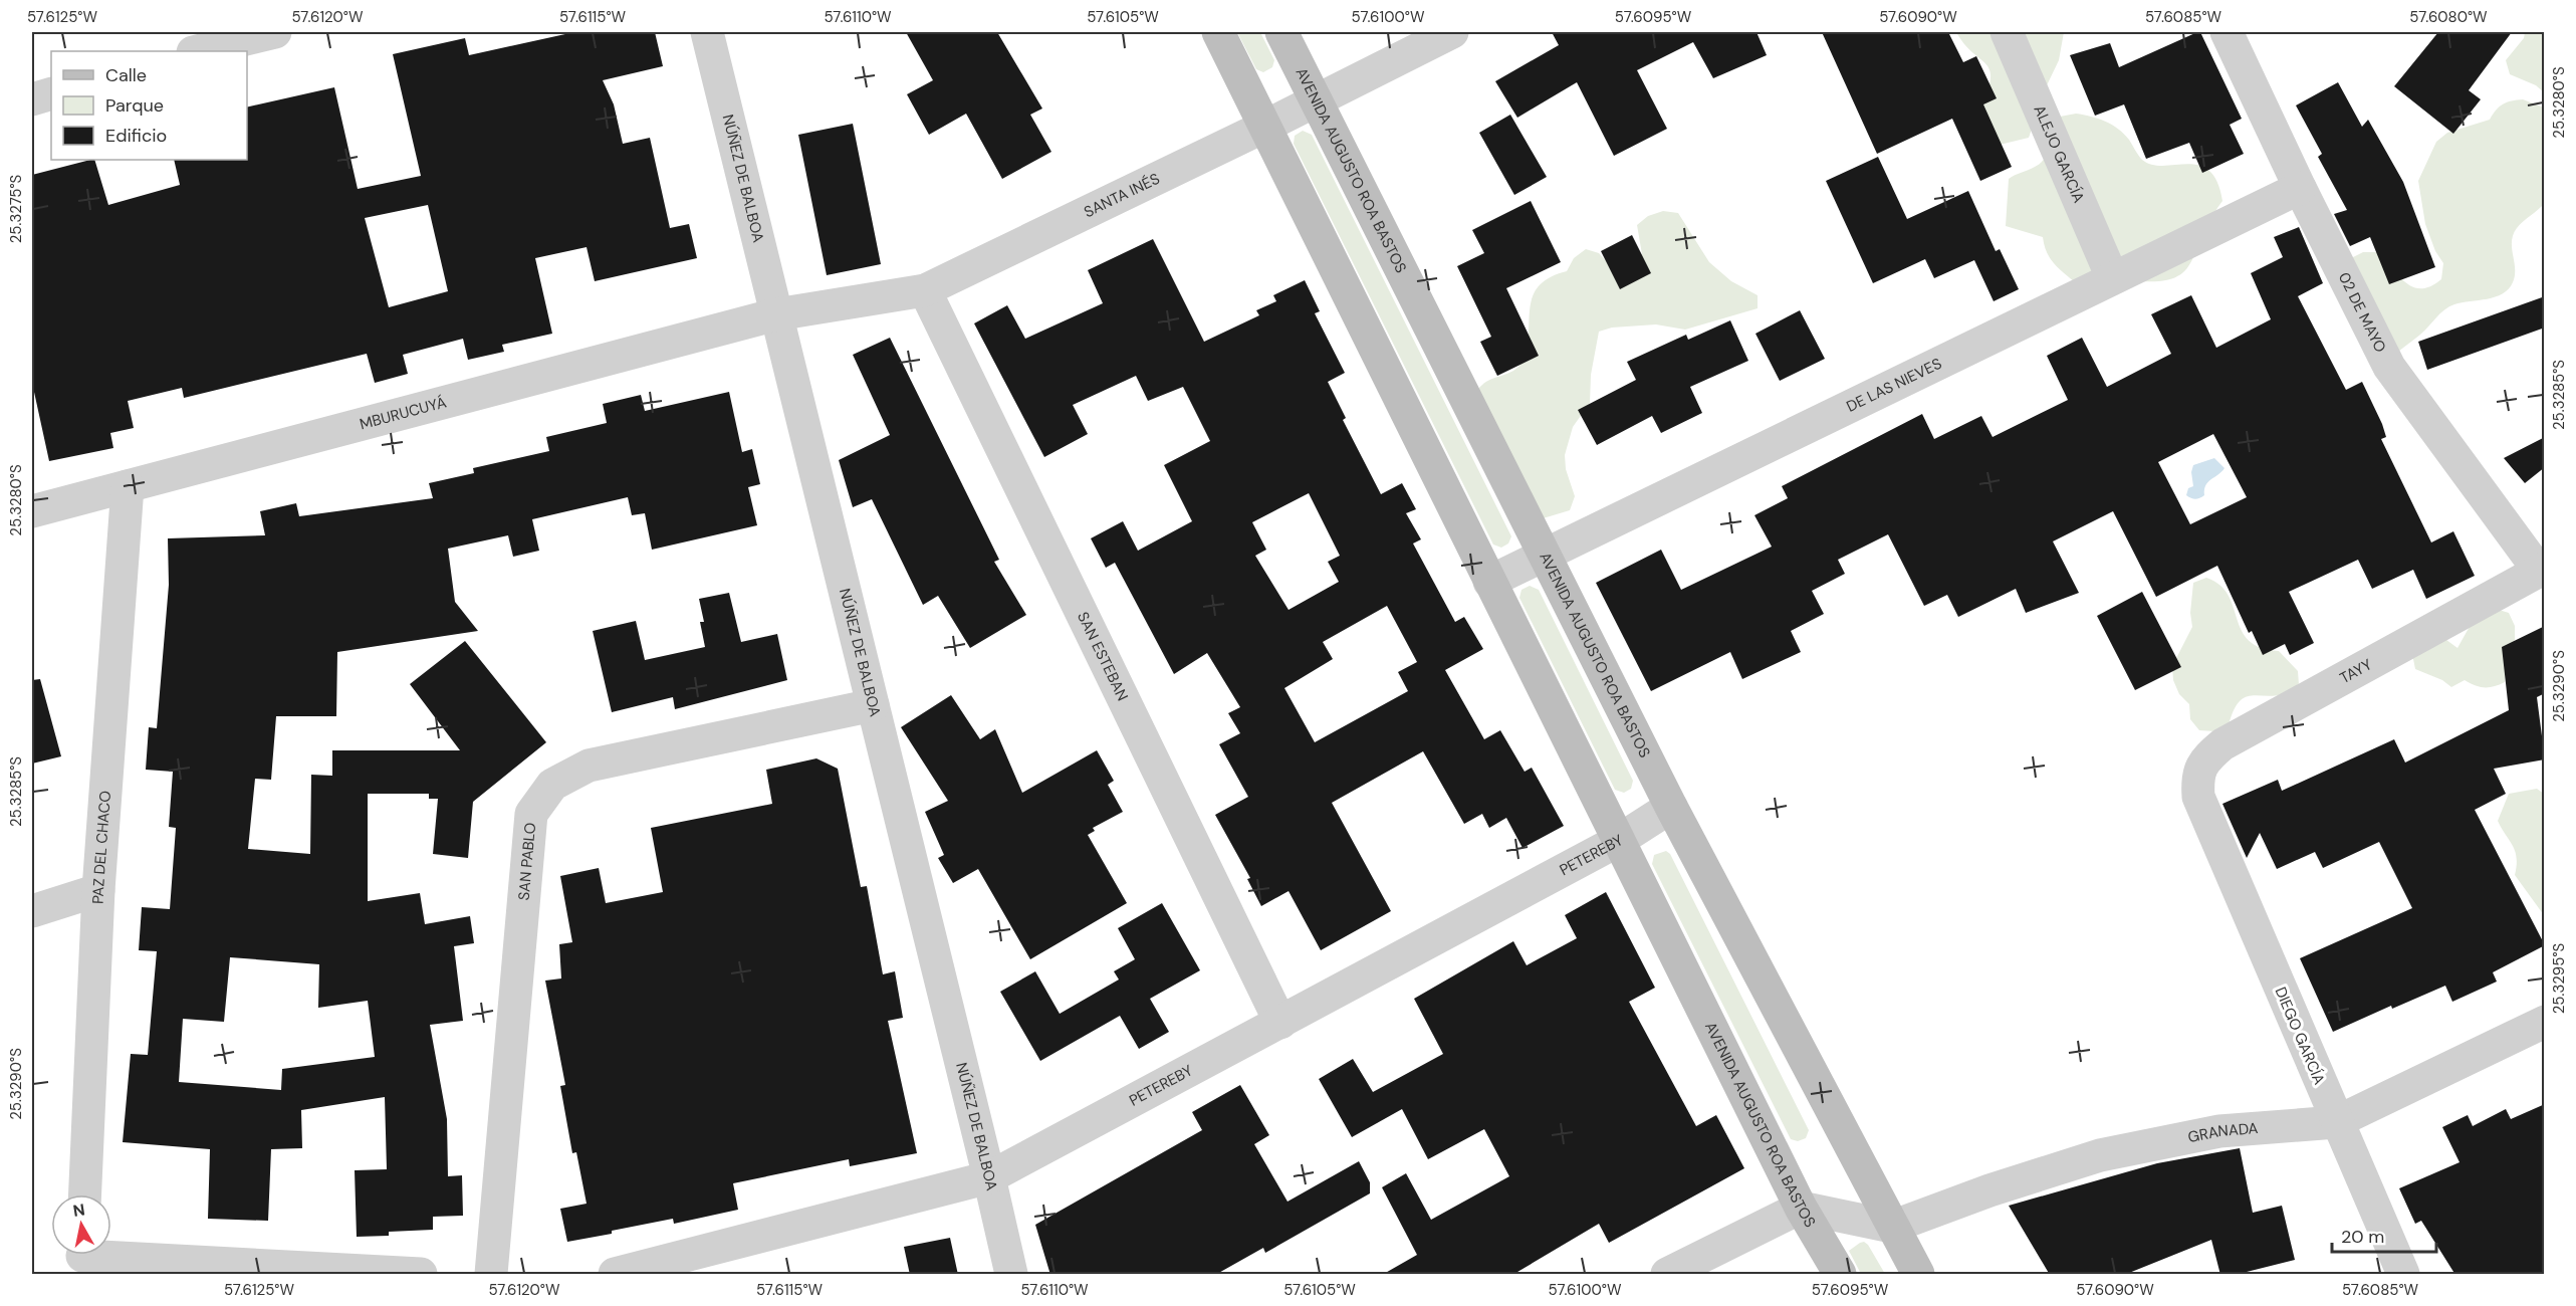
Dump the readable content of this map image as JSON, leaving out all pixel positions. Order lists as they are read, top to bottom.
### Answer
{
  "streets": {
    "main road": ["AVENIDA AUGUSTO ROA BASTOS"],
    "street": [
      "ALEJO GARCÍA",
      "NÚÑEZ DE BALBOA",
      "SANTA INÉS",
      "02 DE MAYO",
      "DE LAS NIEVES",
      "MBURUCUYÁ",
      "SAN ESTEBAN",
      "TAYY",
      "PAZ DEL CHACO",
      "PETEREBY",
      "SAN PABLO",
      "DIEGO GARCÍA",
      "GRANADA"
    ]
  },
  "crossings": [
    ["ALEJO GARCÍA", "DE LAS NIEVES"],
    ["AVENIDA AUGUSTO ROA BASTOS", "SANTA INÉS"],
    ["AVENIDA AUGUSTO ROA BASTOS", "DE LAS NIEVES"],
    ["AVENIDA AUGUSTO ROA BASTOS", "PETEREBY"],
    ["AVENIDA AUGUSTO ROA BASTOS", "GRANADA"],
    ["NÚÑEZ DE BALBOA", "SANTA INÉS"],
    ["NÚÑEZ DE BALBOA", "MBURUCUYÁ"],
    ["NÚÑEZ DE BALBOA", "PETEREBY"],
    ["NÚÑEZ DE BALBOA", "SAN PABLO"],
    ["SANTA INÉS", "MBURUCUYÁ"],
    ["SANTA INÉS", "SAN ESTEBAN"],
    ["02 DE MAYO", "DE LAS NIEVES"],
    ["02 DE MAYO", "TAYY"],
    ["MBURUCUYÁ", "PAZ DEL CHACO"],
    ["SAN ESTEBAN", "PETEREBY"],
    ["TAYY", "DIEGO GARCÍA"],
    ["DIEGO GARCÍA", "GRANADA"]
  ],
  "legend": ["Calle", "Parque", "Edificio"],
  "scale_bar": "20 m",
  "north": "top",
  "coordinates": [
    "57.6125°W",
    "57.6120°W",
    "57.6115°W",
    "57.6110°W",
    "57.6105°W",
    "57.6100°W",
    "57.6095°W",
    "57.6090°W",
    "57.6085°W",
    "57.6080°W",
    "25.3280°S",
    "25.3275°S",
    "25.3285°S",
    "25.3290°S",
    "25.3295°S"
  ]
}
